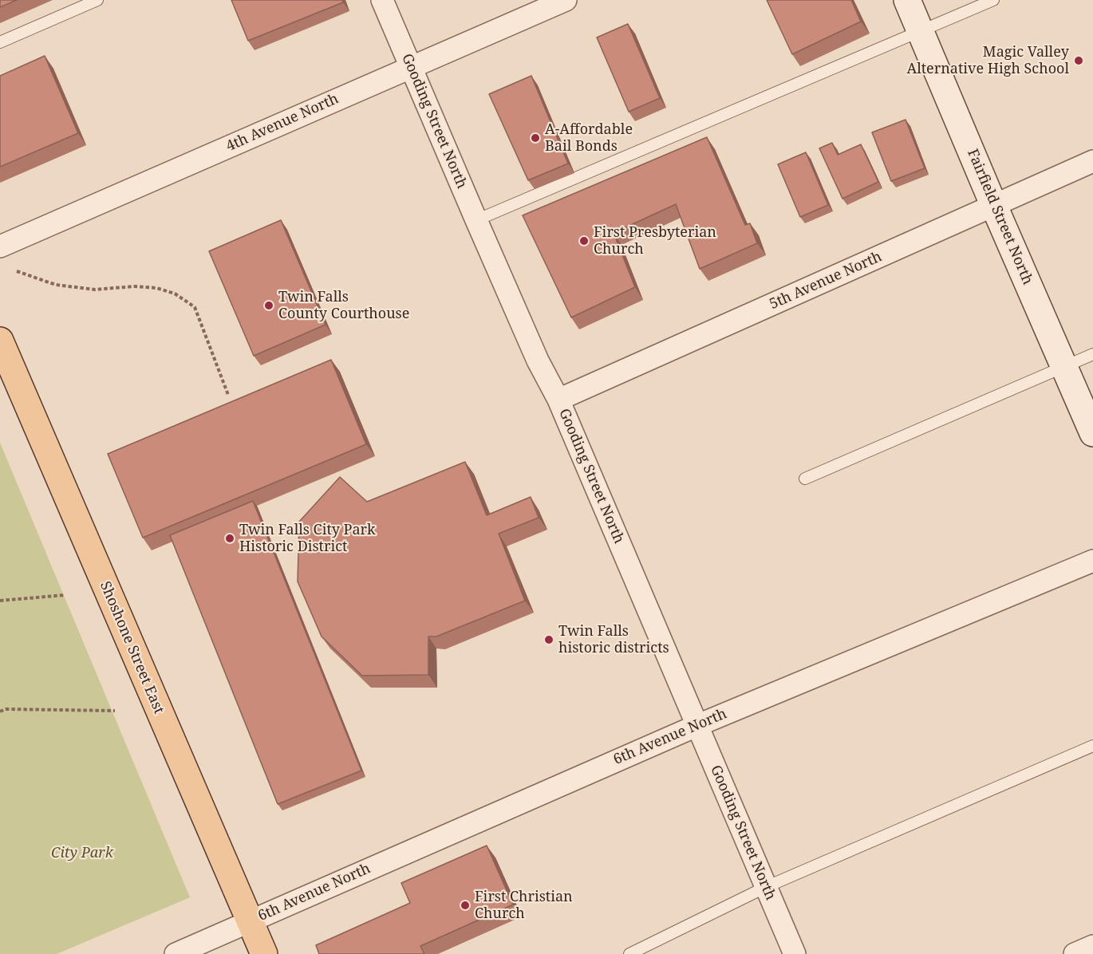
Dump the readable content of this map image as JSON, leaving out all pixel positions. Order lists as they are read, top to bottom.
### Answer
{
  "streets": {
    "main road": ["Shoshone Street East"],
    "street": [
      "Gooding Street North",
      "4th Avenue North",
      "Fairfield Street North",
      "5th Avenue North",
      "6th Avenue North"
    ]
  },
  "crossings": [
    ["Gooding Street North", "4th Avenue North"],
    ["Gooding Street North", "5th Avenue North"],
    ["Gooding Street North", "6th Avenue North"],
    ["Fairfield Street North", "5th Avenue North"],
    ["Shoshone Street East", "6th Avenue North"]
  ],
  "parks": ["City Park"],
  "places": [
    "Magic Valley Alternative High School",
    "A-Affordable Bail Bonds",
    "First Presbyterian Church",
    "Twin Falls County Courthouse",
    "Twin Falls City Park Historic District",
    "Twin Falls historic districts",
    "First Christian Church"
  ]
}
